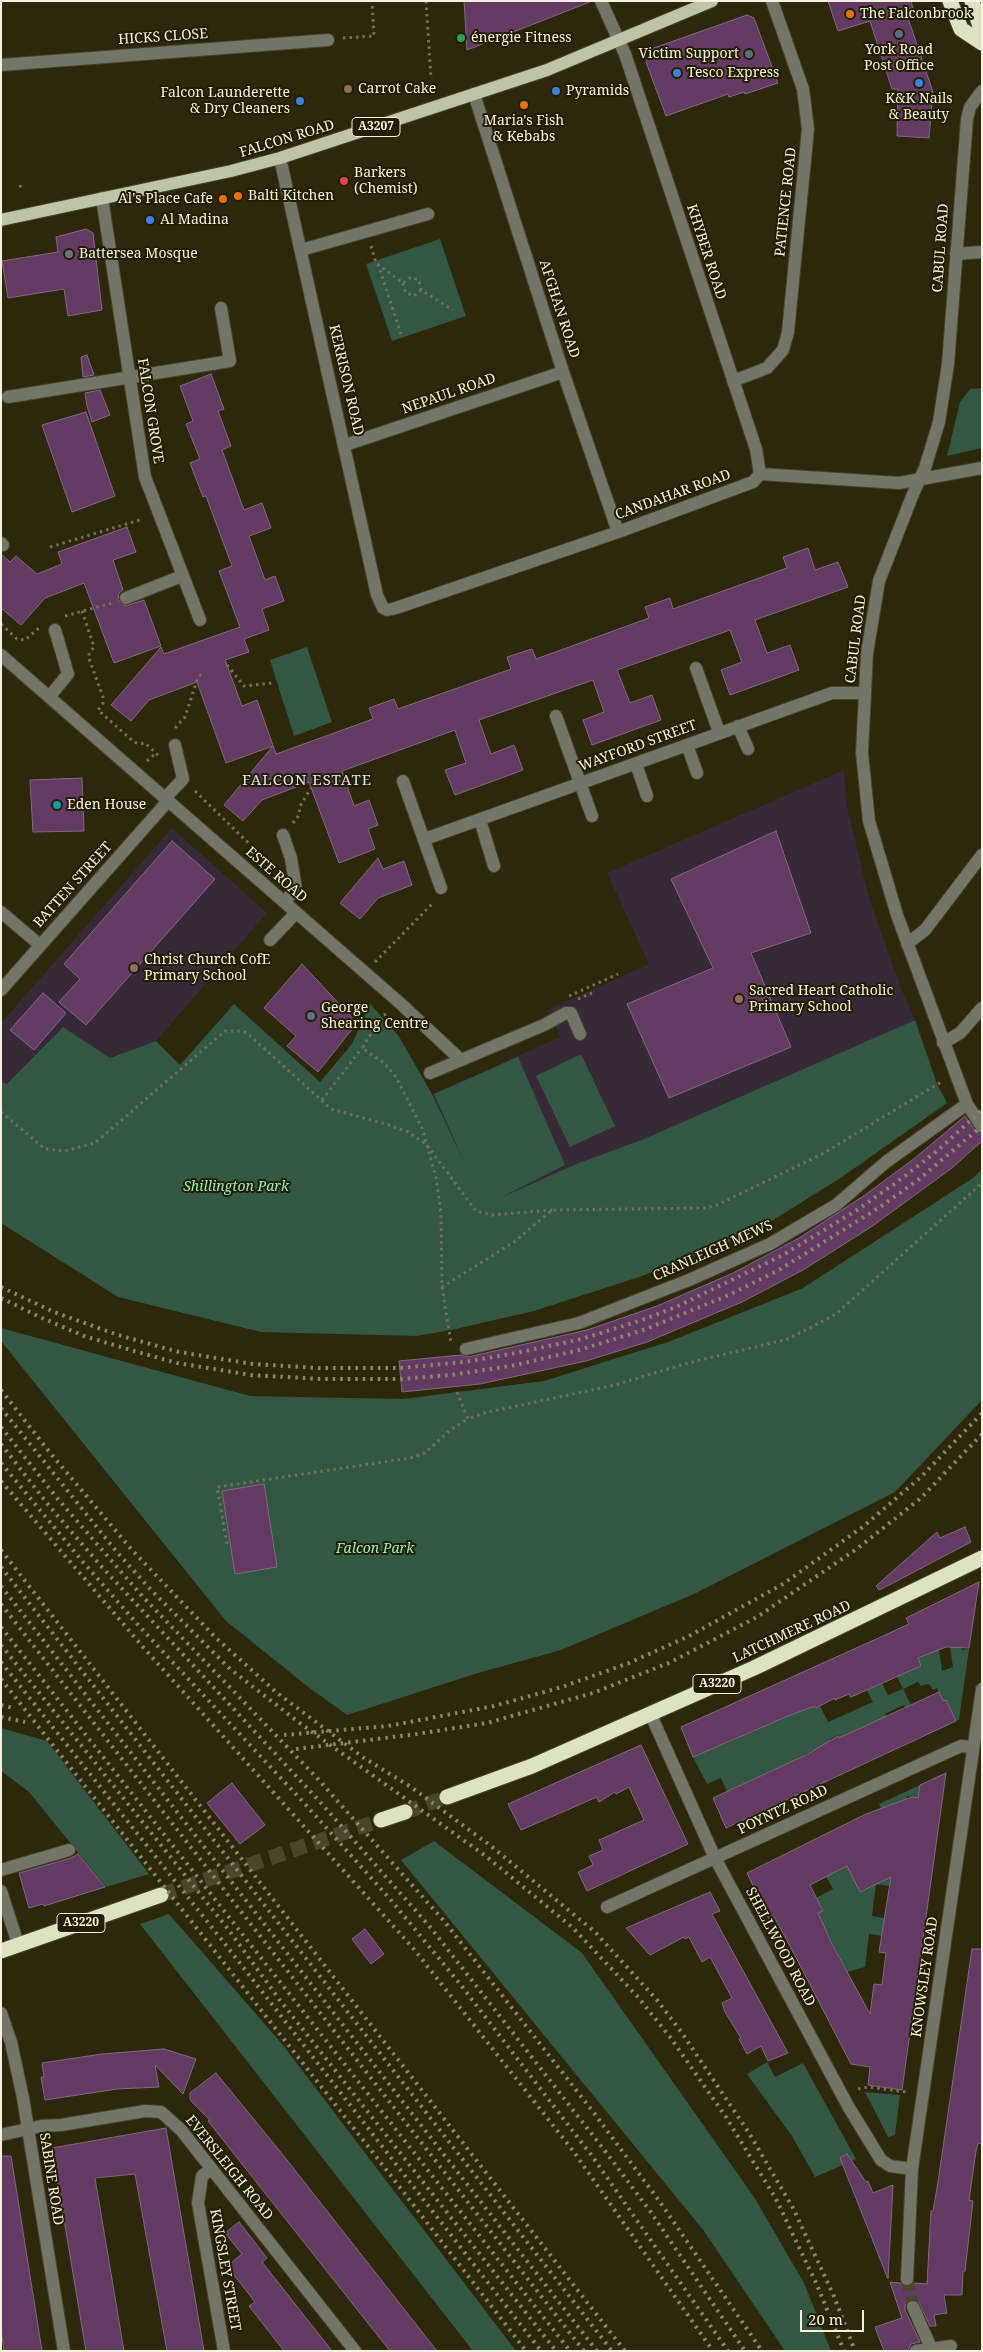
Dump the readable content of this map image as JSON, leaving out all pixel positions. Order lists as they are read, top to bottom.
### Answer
{
  "streets": {
    "highway": ["LATCHMERE ROAD", "A3220"],
    "main road": ["A3207", "FALCON ROAD"],
    "street": [
      "HICKS CLOSE",
      "PATIENCE ROAD",
      "CABUL ROAD",
      "KHYBER ROAD",
      "AFGHAN ROAD",
      "KERRISON ROAD",
      "NEPAUL ROAD",
      "FALCON GROVE",
      "CANDAHAR ROAD",
      "WAYFORD STREET",
      "ESTE ROAD",
      "BATTEN STREET",
      "CRANLEIGH MEWS",
      "POYNTZ ROAD",
      "SHELLWOOD ROAD",
      "KNOWSLEY ROAD",
      "EVERSLEIGH ROAD",
      "SABINE ROAD",
      "KINGSLEY STREET"
    ]
  },
  "crossings": [
    ["FALCON ROAD", "KHYBER ROAD"],
    ["FALCON ROAD", "AFGHAN ROAD"],
    ["FALCON ROAD", "KERRISON ROAD"],
    ["FALCON ROAD", "FALCON GROVE"],
    ["PATIENCE ROAD", "KHYBER ROAD"],
    ["CABUL ROAD", "WAYFORD STREET"],
    ["CABUL ROAD", "CRANLEIGH MEWS"],
    ["KHYBER ROAD", "CANDAHAR ROAD"],
    ["AFGHAN ROAD", "NEPAUL ROAD"],
    ["AFGHAN ROAD", "CANDAHAR ROAD"],
    ["KERRISON ROAD", "NEPAUL ROAD"],
    ["KERRISON ROAD", "CANDAHAR ROAD"],
    ["ESTE ROAD", "BATTEN STREET"],
    ["LATCHMERE ROAD", "SHELLWOOD ROAD"],
    ["POYNTZ ROAD", "SHELLWOOD ROAD"],
    ["POYNTZ ROAD", "KNOWSLEY ROAD"],
    ["SHELLWOOD ROAD", "KNOWSLEY ROAD"],
    ["EVERSLEIGH ROAD", "SABINE ROAD"],
    ["EVERSLEIGH ROAD", "KINGSLEY STREET"]
  ],
  "districts": ["FALCON ESTATE"],
  "parks": ["Shillington Park", "Falcon Park"],
  "places": [
    "The Falconbrook",
    "York Road Post Office",
    "énergie Fitness",
    "Victim Support",
    "Tesco Express",
    "K&K Nails & Beauty",
    "Carrot Cake",
    "Pyramids",
    "Falcon Launderette & Dry Cleaners",
    "Maria's Fish & Kebabs",
    "Barkers (Chemist)",
    "Balti Kitchen",
    "Al's Place Cafe",
    "Al Madina",
    "Battersea Mosque",
    "Eden House",
    "Christ Church CofE Primary School",
    "Sacred Heart Catholic Primary School",
    "George Shearing Centre"
  ],
  "scale_bar": "20 m"
}
